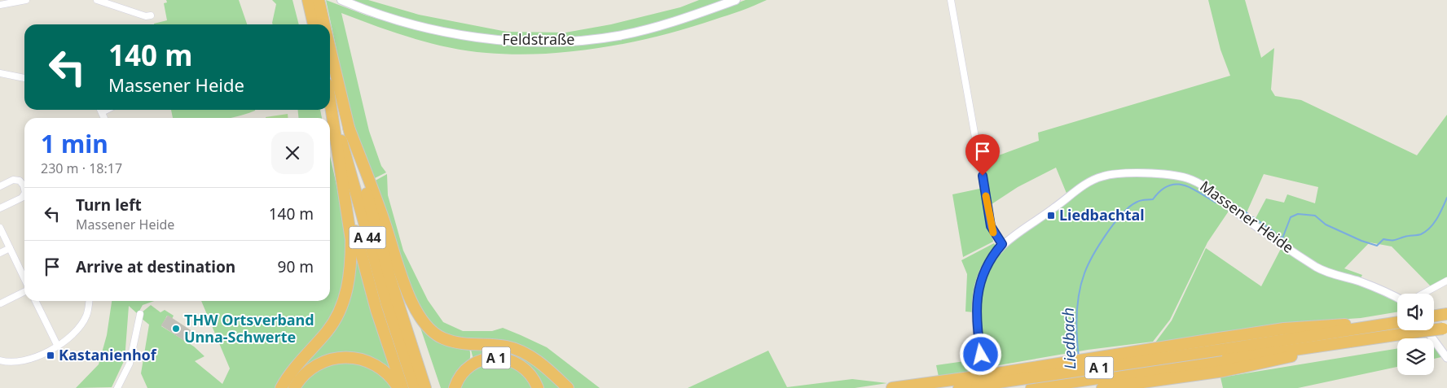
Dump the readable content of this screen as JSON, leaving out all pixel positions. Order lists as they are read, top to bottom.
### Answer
{
  "streets": {
    "highway": ["A 44", "A 1"],
    "main road": ["Feldstraße"],
    "street": ["Massener Heide"]
  },
  "water": ["Liedbach"],
  "places": {
    "transit": ["Liedbachtal", "Kastanienhof"],
    "other": ["THW Ortsverband Unna-Schwerte"]
  },
  "page": {
    "turn": ["140 m", "Massener Heide"],
    "heading": ["1 min", "230 m · 18:17"],
    "list": [
      {
        "name": "Turn left",
        "note": "Massener Heide",
        "value": "140 m"
      },
      {
        "name": "Arrive at destination",
        "value": "90 m"
      }
    ]
  }
}
